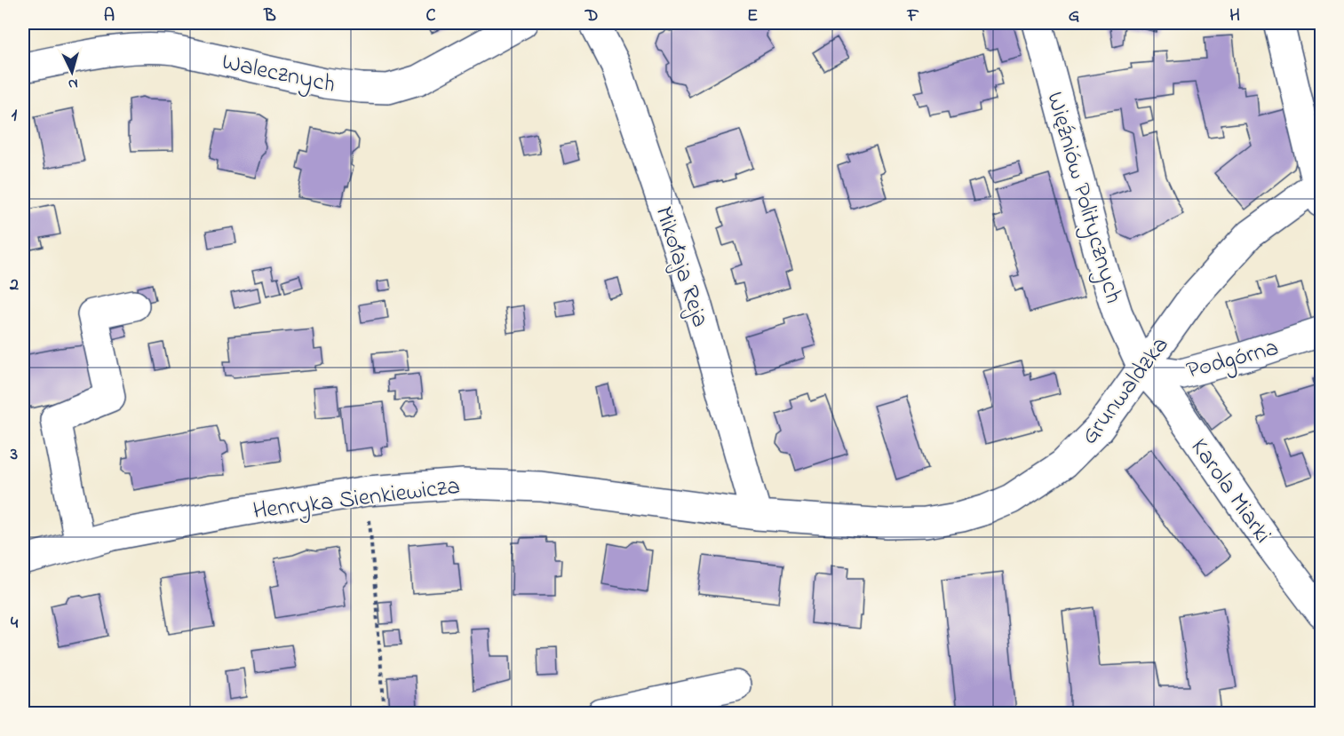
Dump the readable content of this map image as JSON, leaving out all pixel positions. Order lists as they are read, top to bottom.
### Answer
{
  "streets": {
    "street": [
      "Walecznych",
      "Więźniów Politycznych",
      "Mikołaja Reja",
      "Podgórna",
      "Grunwaldzka",
      "Karola Miarki",
      "Henryka Sienkiewicza"
    ]
  },
  "crossings": [
    ["Więźniów Politycznych", "Podgórna"],
    ["Więźniów Politycznych", "Grunwaldzka"],
    ["Więźniów Politycznych", "Karola Miarki"],
    ["Mikołaja Reja", "Grunwaldzka"],
    ["Mikołaja Reja", "Henryka Sienkiewicza"],
    ["Podgórna", "Grunwaldzka"],
    ["Podgórna", "Karola Miarki"],
    ["Grunwaldzka", "Karola Miarki"],
    ["Grunwaldzka", "Henryka Sienkiewicza"]
  ],
  "north": "bottom",
  "grid": {
    "columns": [
      "A",
      "B",
      "C",
      "D",
      "E",
      "F",
      "G",
      "H"
    ],
    "rows": [
      "1",
      "2",
      "3",
      "4"
    ]
  }
}
